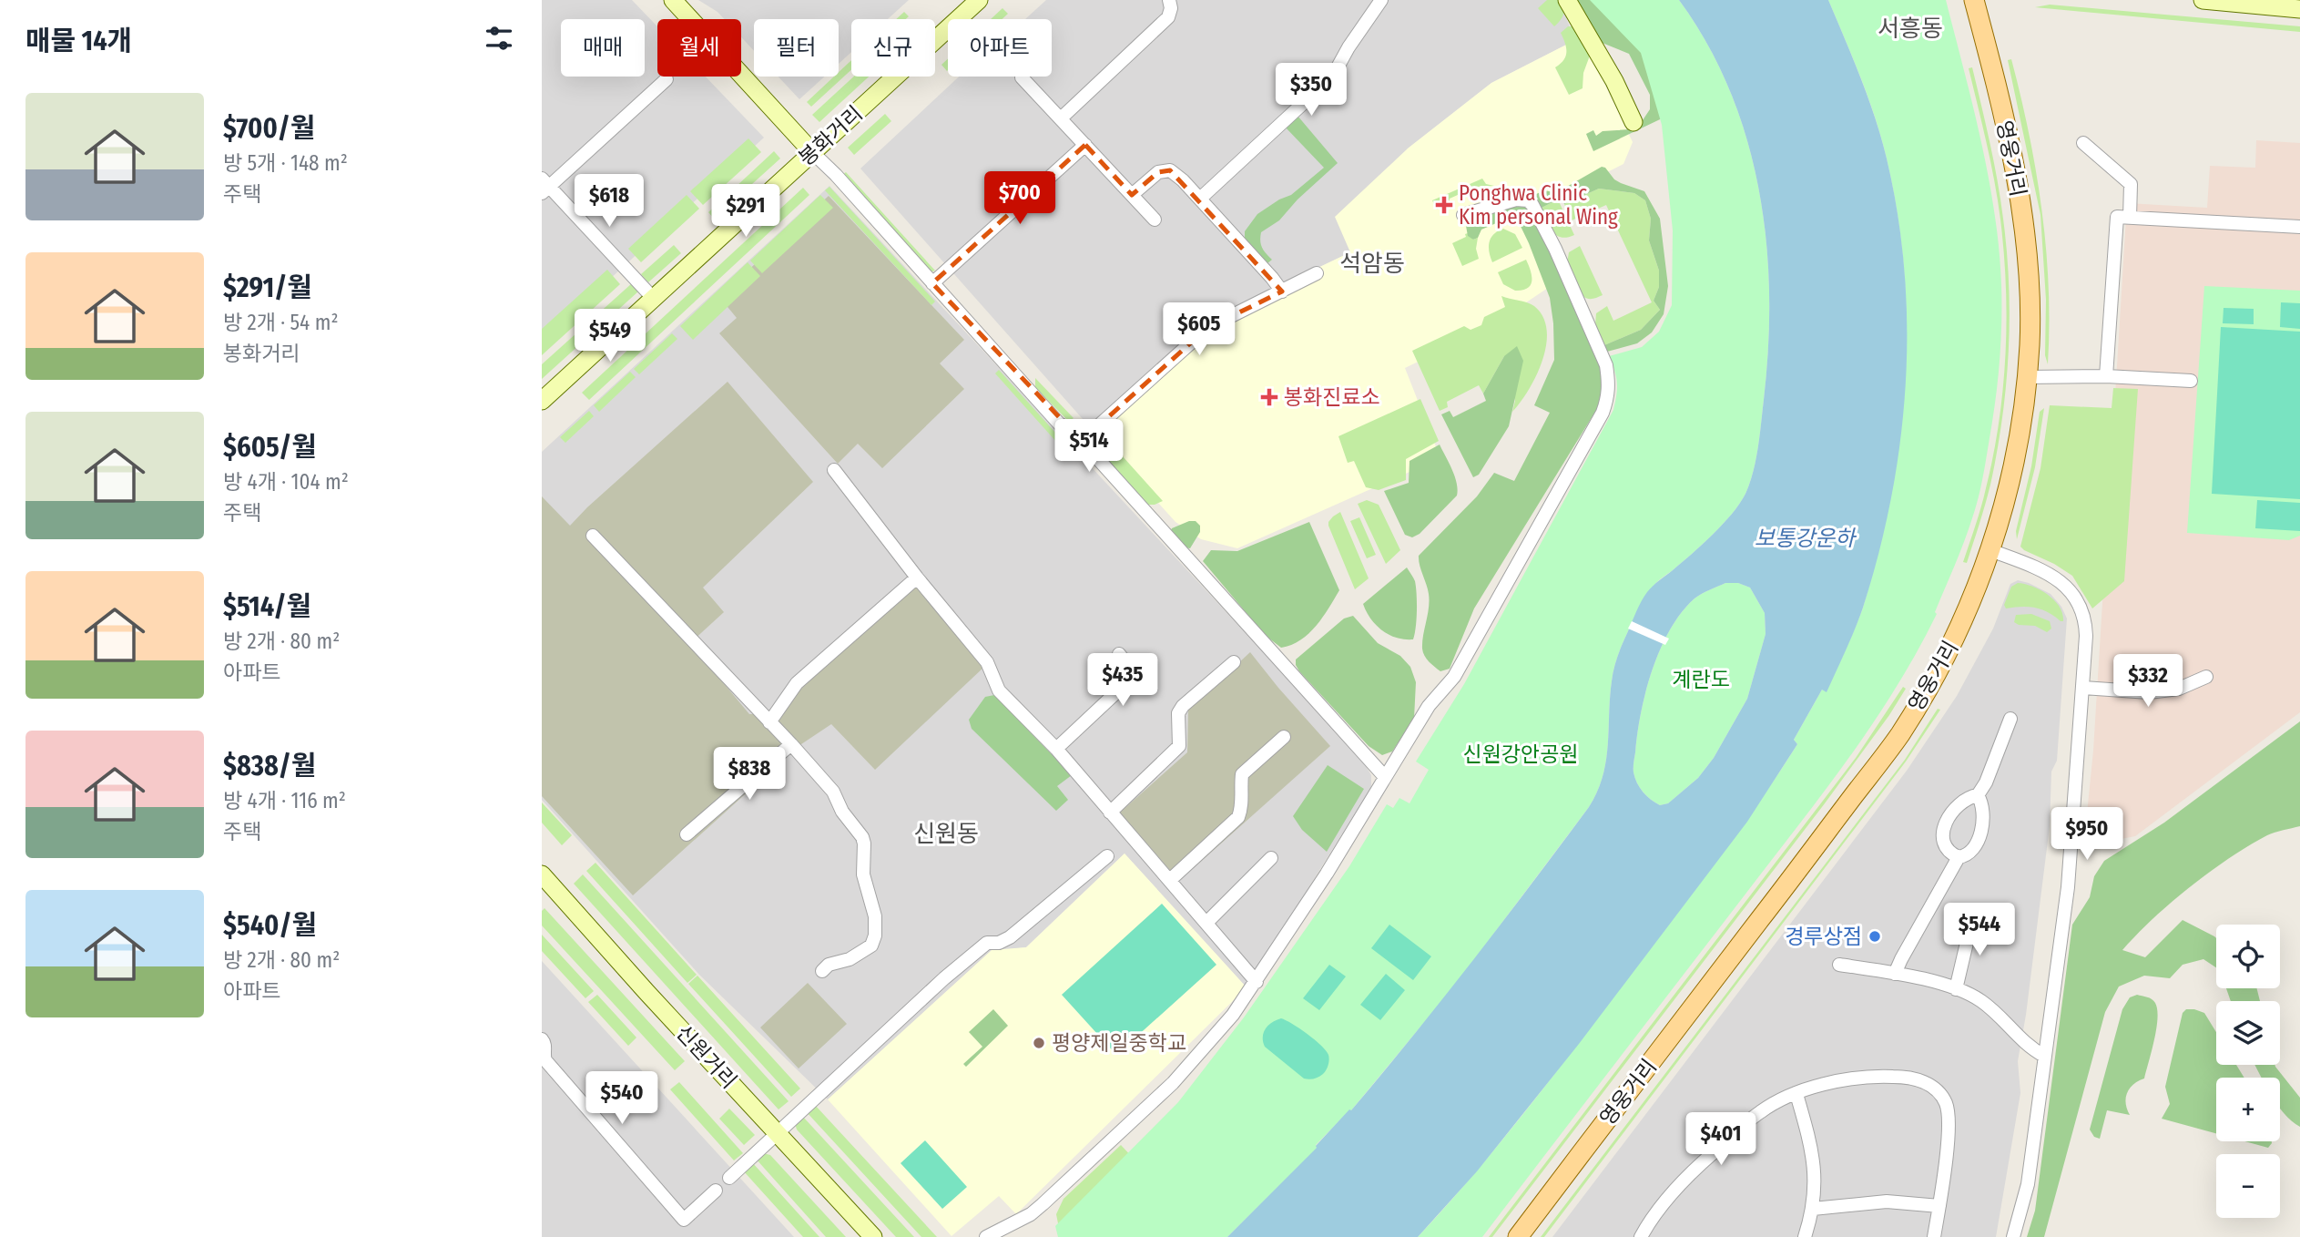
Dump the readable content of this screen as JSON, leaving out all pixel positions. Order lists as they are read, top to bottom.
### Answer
{
  "streets": {
    "main road": ["봉화거리", "영웅거리", "신원거리"]
  },
  "districts": ["서흥동", "석암동", "신원동"],
  "water": ["보통강운하"],
  "parks": ["계란도", "신원강안공원"],
  "places": {
    "health": ["Ponghwa Clinic Kim personal Wing", "봉화진료소"],
    "other": ["경루상점", "평양제일중학교"]
  },
  "page": {
    "heading": "매물 14개",
    "chip": [
      "매매",
      "월세",
      "필터",
      "신규",
      "아파트"
    ],
    "price": [
      "$350",
      "$700",
      "$618",
      "$291",
      "$605",
      "$549",
      "$514",
      "$435",
      "$332",
      "$838",
      "$950",
      "$544",
      "$540",
      "$401"
    ],
    "list": [
      {
        "name": "$700/월",
        "note": "방 5개 · 148 m² · 주택"
      },
      {
        "name": "$291/월",
        "note": "방 2개 · 54 m² · 봉화거리"
      },
      {
        "name": "$605/월",
        "note": "방 4개 · 104 m² · 주택"
      },
      {
        "name": "$514/월",
        "note": "방 2개 · 80 m² · 아파트"
      },
      {
        "name": "$838/월",
        "note": "방 4개 · 116 m² · 주택"
      },
      {
        "name": "$540/월",
        "note": "방 2개 · 80 m² · 아파트"
      }
    ],
    "map_buttons": ["+", "−"]
  }
}
